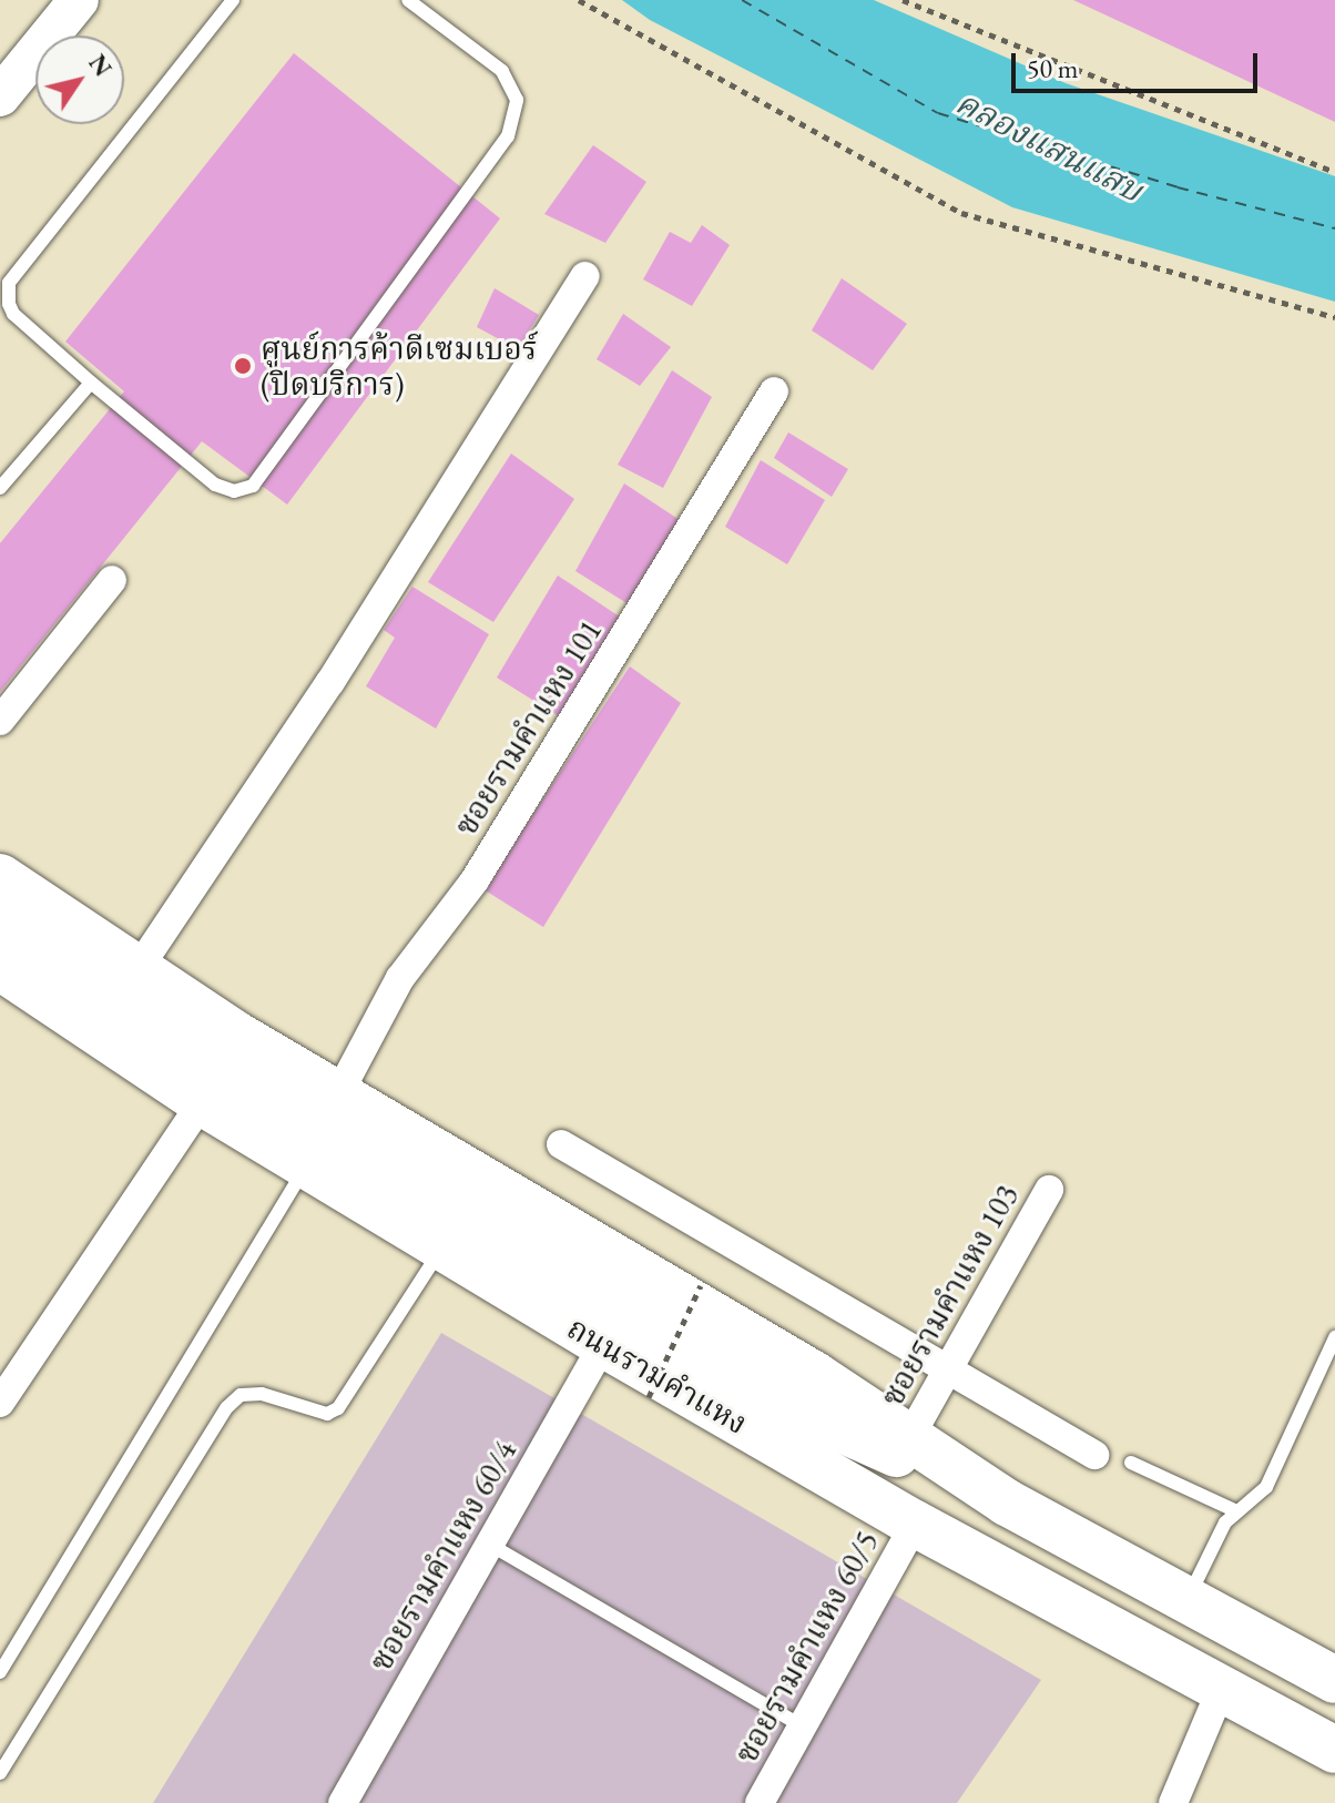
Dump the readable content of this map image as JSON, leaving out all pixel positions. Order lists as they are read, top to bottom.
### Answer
{
  "streets": {
    "main road": ["ถนนรามคำแหง"],
    "street": [
      "ซอยรามคำแหง 101",
      "ซอยรามคำแหง 103",
      "ซอยรามคำแหง 60/4",
      "ซอยรามคำแหง 60/5"
    ]
  },
  "crossings": [
    ["ซอยรามคำแหง 101", "ถนนรามคำแหง"],
    ["ซอยรามคำแหง 103", "ถนนรามคำแหง"],
    ["ถนนรามคำแหง", "ซอยรามคำแหง 60/4"],
    ["ถนนรามคำแหง", "ซอยรามคำแหง 60/5"]
  ],
  "water": ["คลองแสนแสบ"],
  "places": ["ศูนย์การค้าดีเซมเบอร์ (ปิดบริการ)"],
  "scale_bar": "50 m",
  "north": "top right"
}
